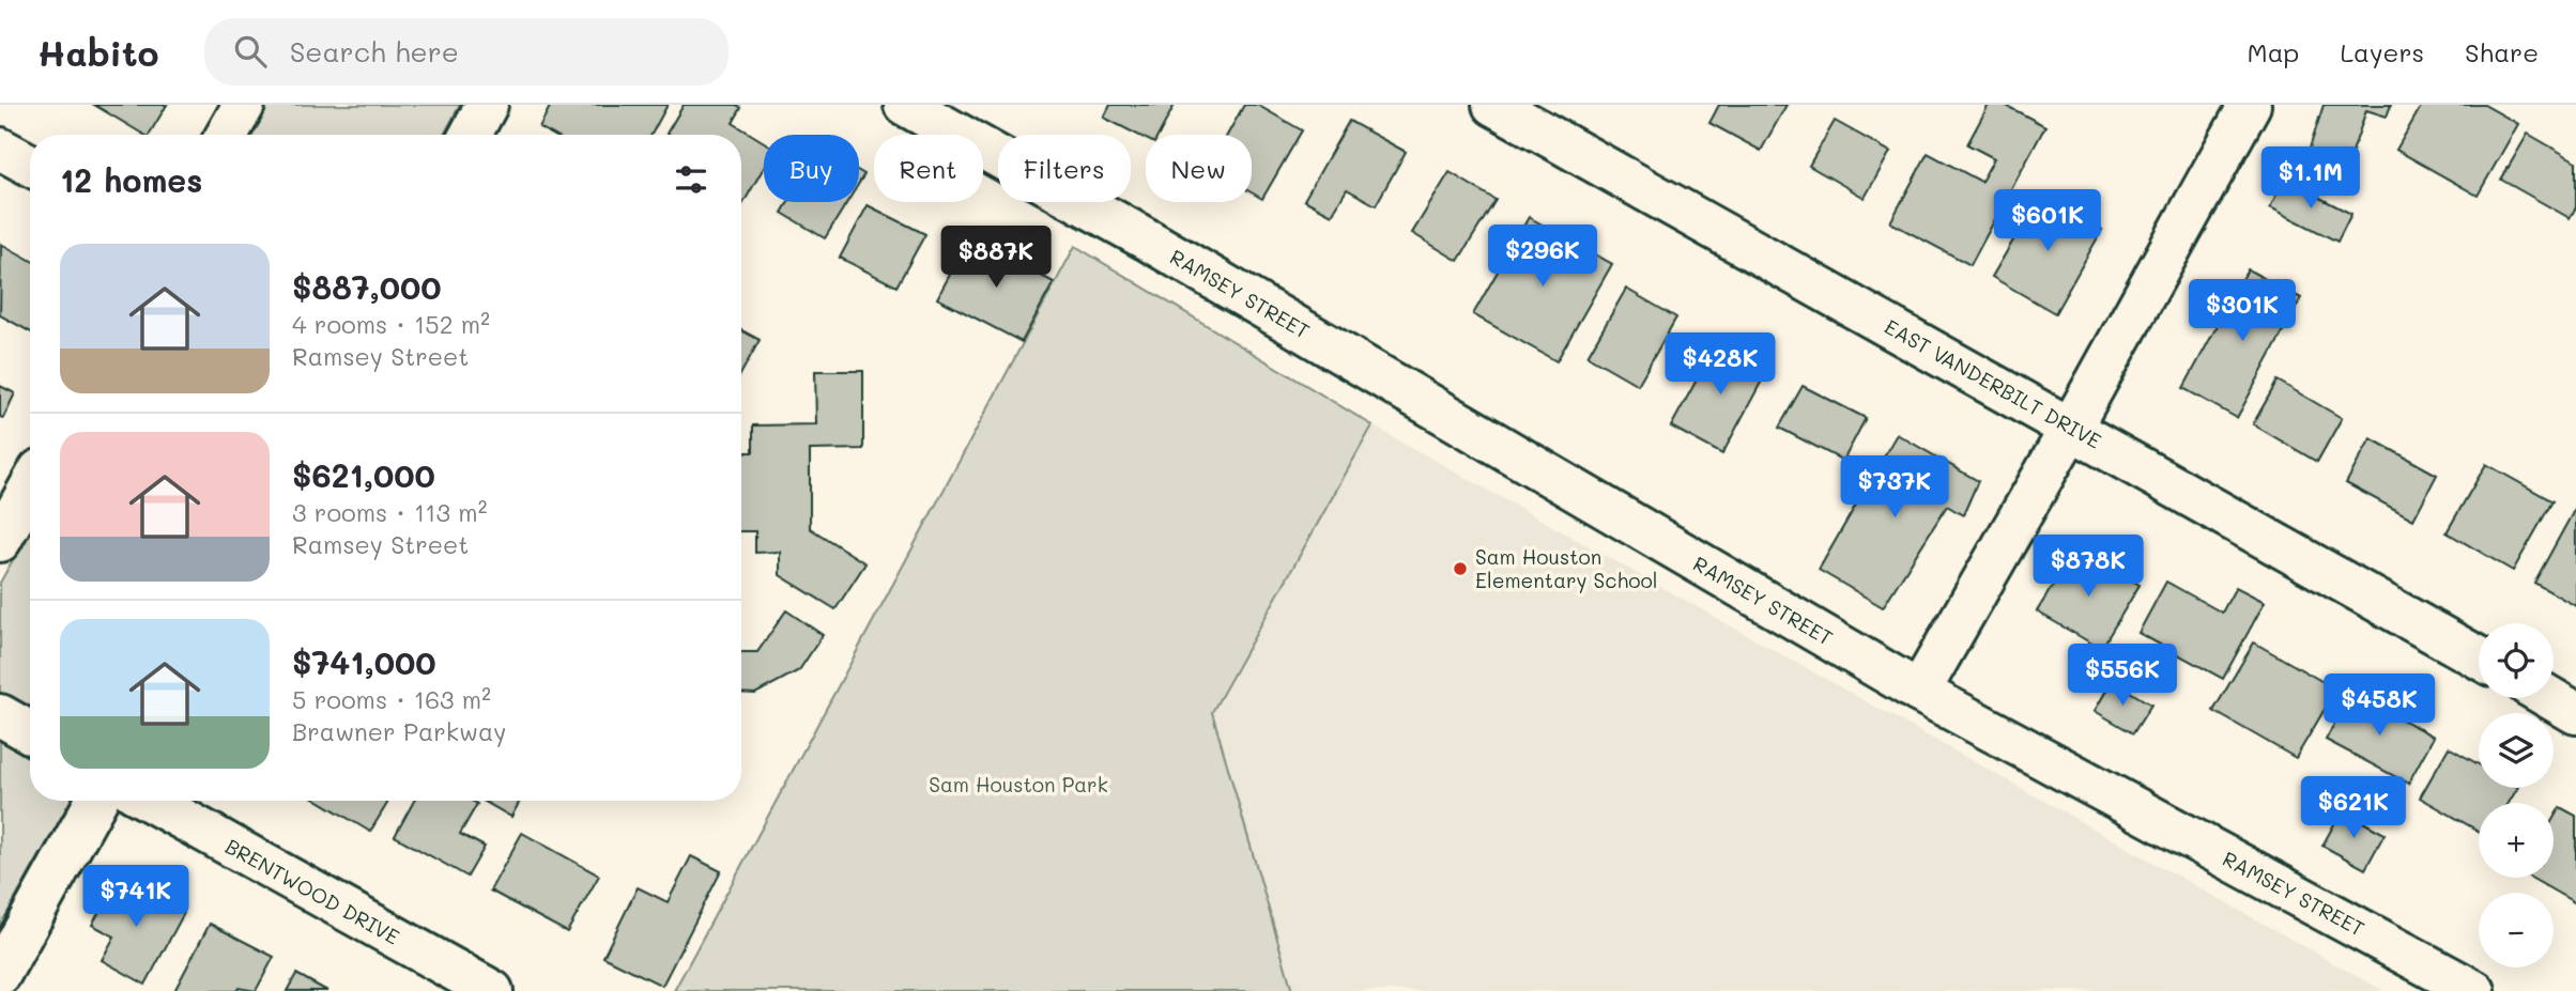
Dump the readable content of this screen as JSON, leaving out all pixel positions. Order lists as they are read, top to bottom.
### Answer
{
  "streets": {
    "street": ["RAMSEY STREET", "EAST VANDERBILT DRIVE", "BRENTWOOD DRIVE"]
  },
  "parks": ["Sam Houston Park"],
  "places": ["Sam Houston Elementary School"],
  "page": {
    "header": "Habito",
    "search": "Search here",
    "nav": ["Map", "Layers", "Share"],
    "chip": [
      "Buy",
      "Rent",
      "Filters",
      "New"
    ],
    "heading": "12 homes",
    "price": [
      "$1.1M",
      "$601K",
      "$296K",
      "$887K",
      "$301K",
      "$428K",
      "$737K",
      "$878K",
      "$556K",
      "$458K",
      "$621K",
      "$741K"
    ],
    "list": [
      {
        "name": "$887,000",
        "note": "4 rooms · 152 m² · Ramsey Street"
      },
      {
        "name": "$621,000",
        "note": "3 rooms · 113 m² · Ramsey Street"
      },
      {
        "name": "$741,000",
        "note": "5 rooms · 163 m² · Brawner Parkway"
      }
    ],
    "map_buttons": ["+", "−"]
  }
}
